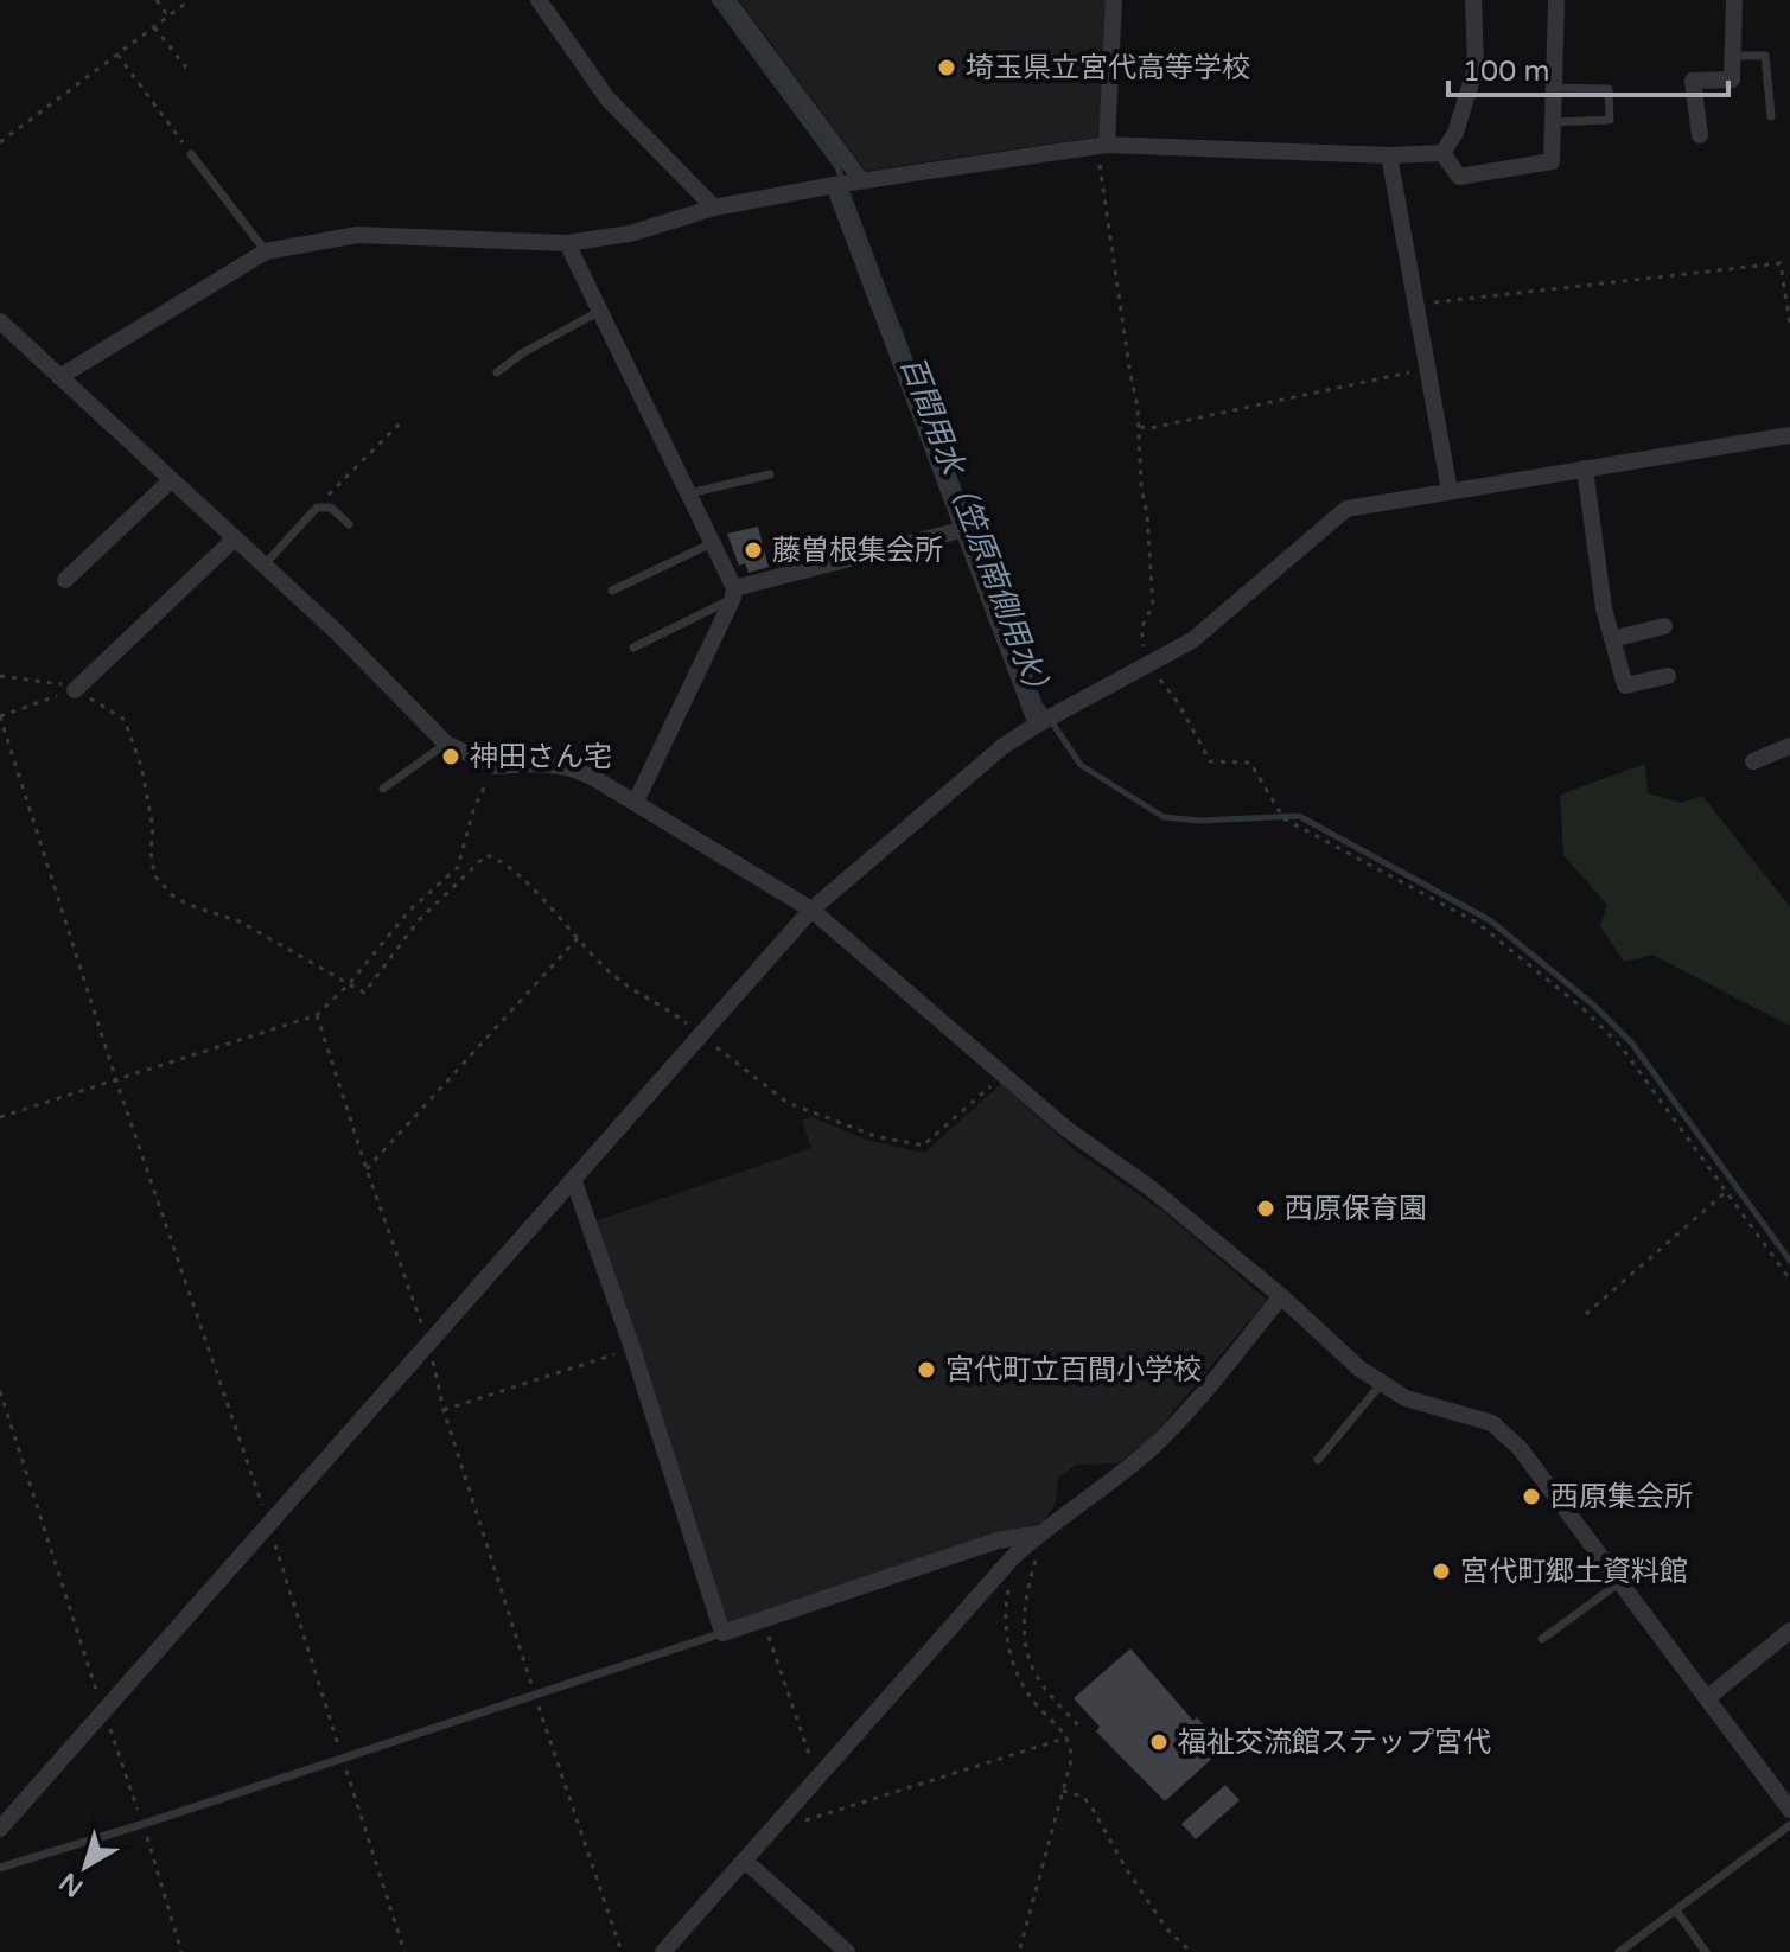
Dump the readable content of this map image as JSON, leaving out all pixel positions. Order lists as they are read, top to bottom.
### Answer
{
  "water": ["百間用水（笠原南側用水）"],
  "places": [
    "埼玉県立宮代高等学校",
    "藤曽根集会所",
    "神田さん宅",
    "西原保育園",
    "宮代町立百間小学校",
    "西原集会所",
    "宮代町郷土資料館",
    "福祉交流館ステップ宮代"
  ],
  "scale_bar": "100 m",
  "north": "bottom left"
}
